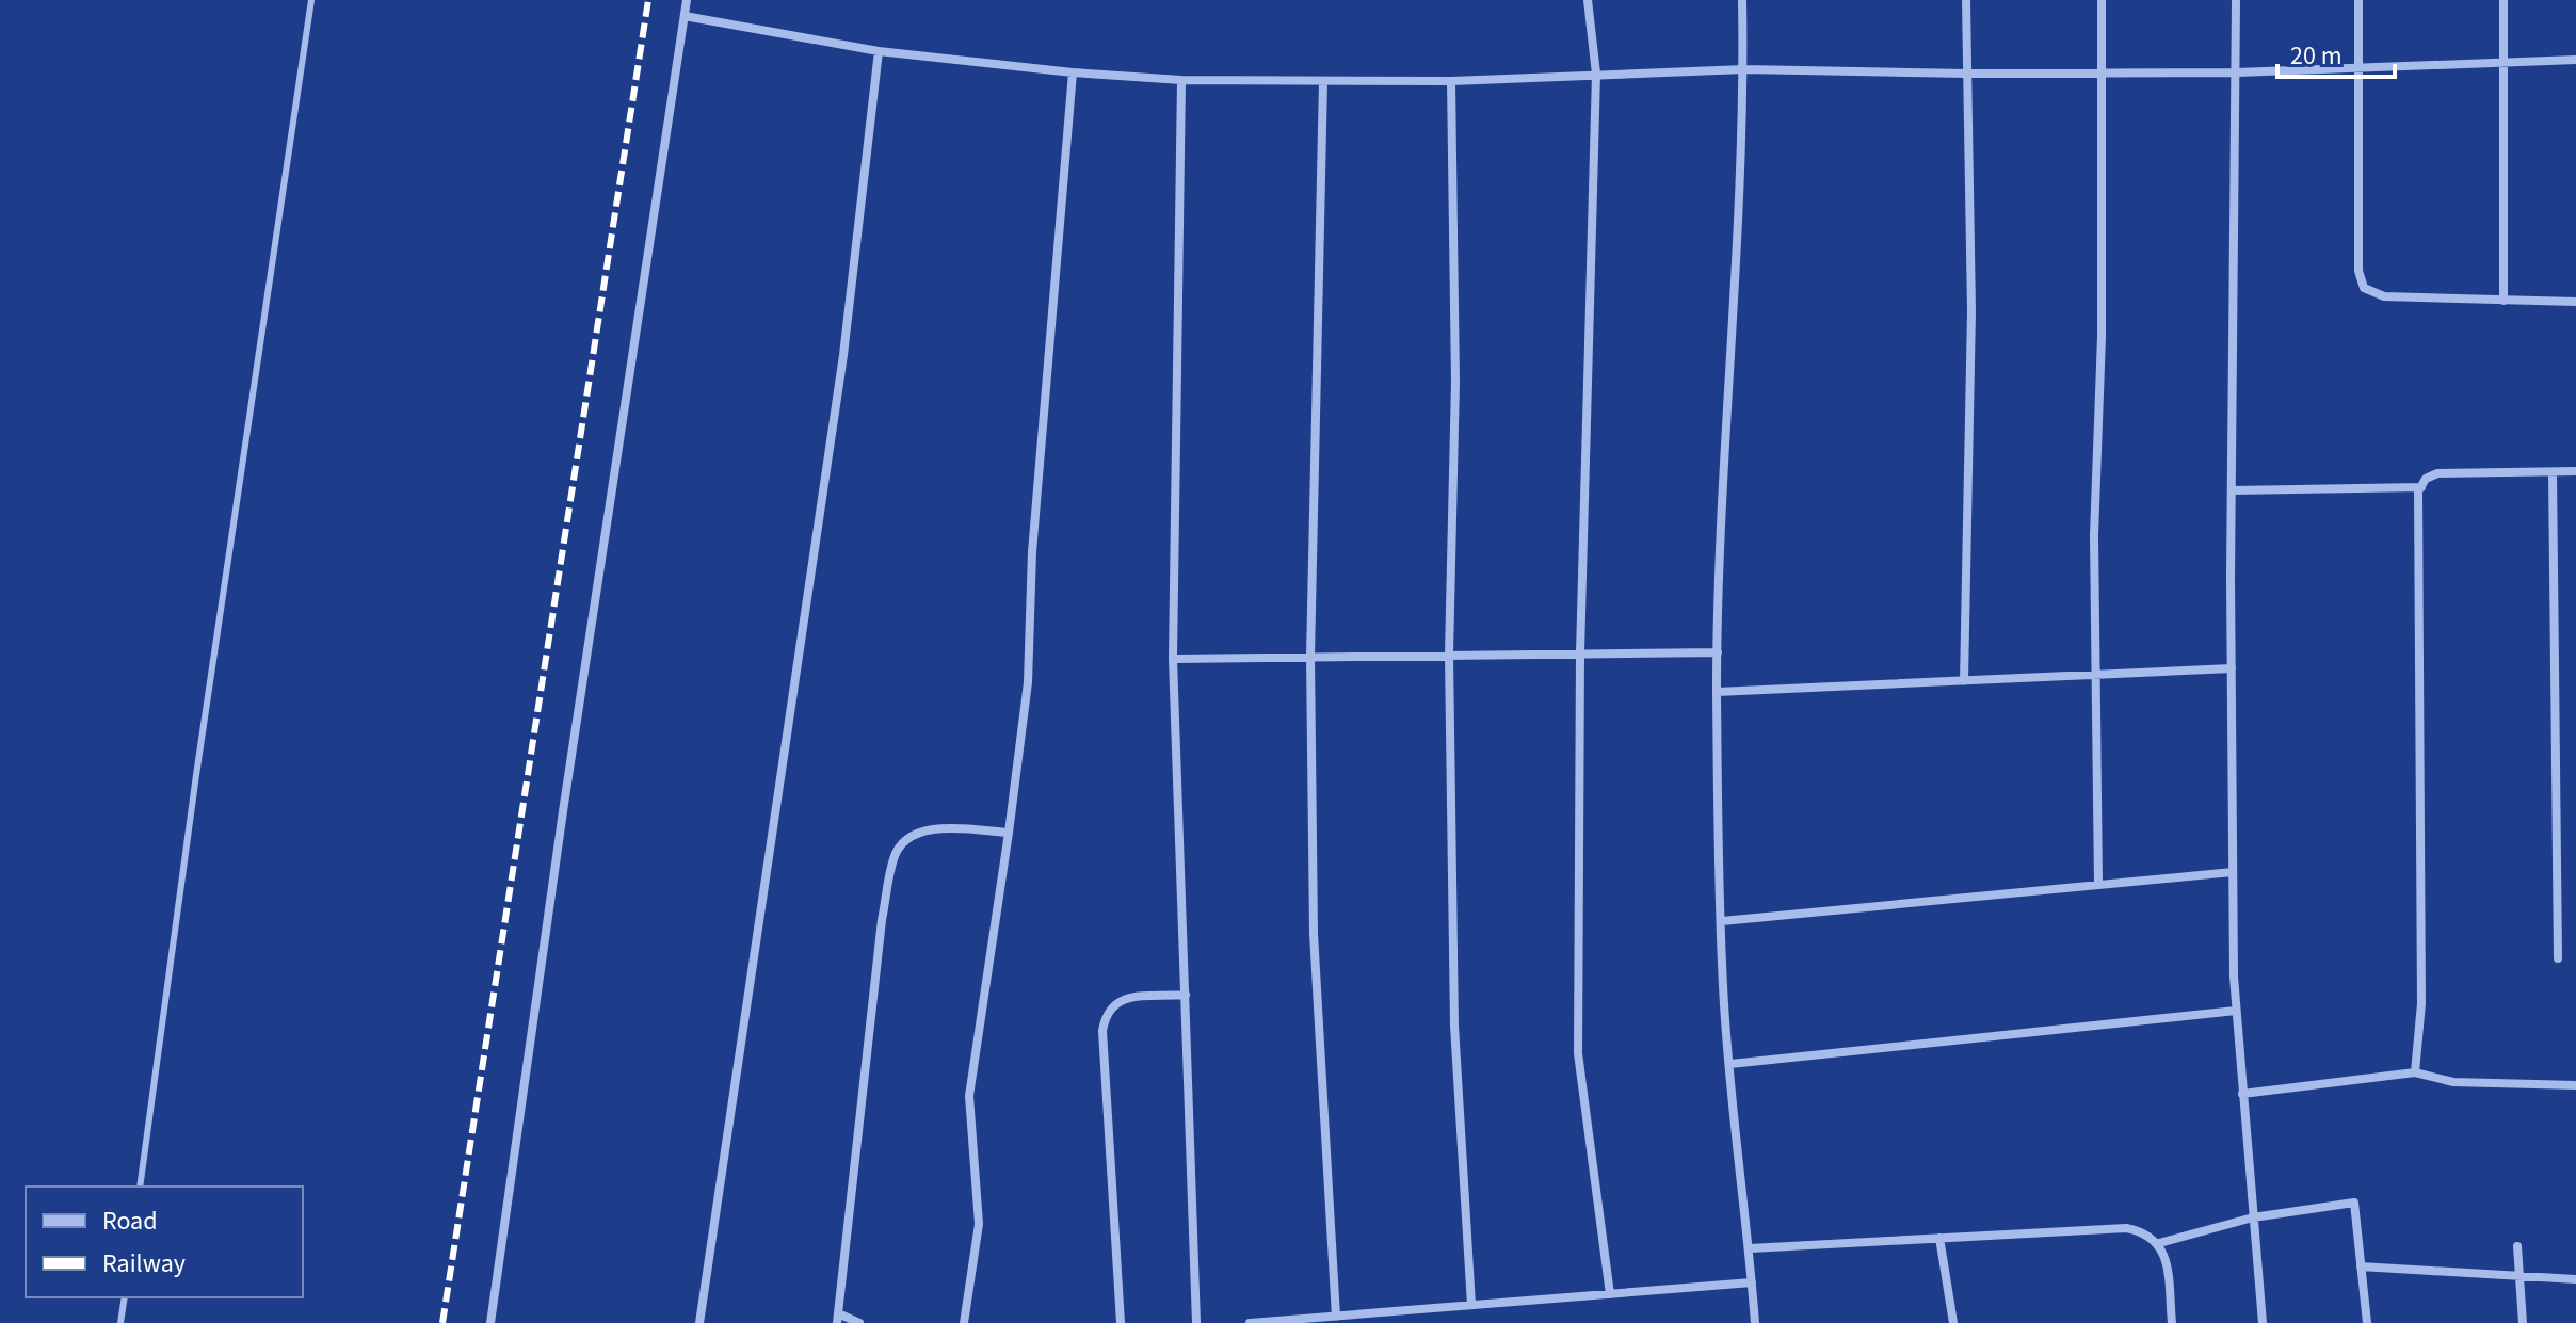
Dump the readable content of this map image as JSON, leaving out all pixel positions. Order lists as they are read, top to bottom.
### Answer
{
  "legend": ["Road", "Railway"],
  "scale_bar": "20 m"
}
